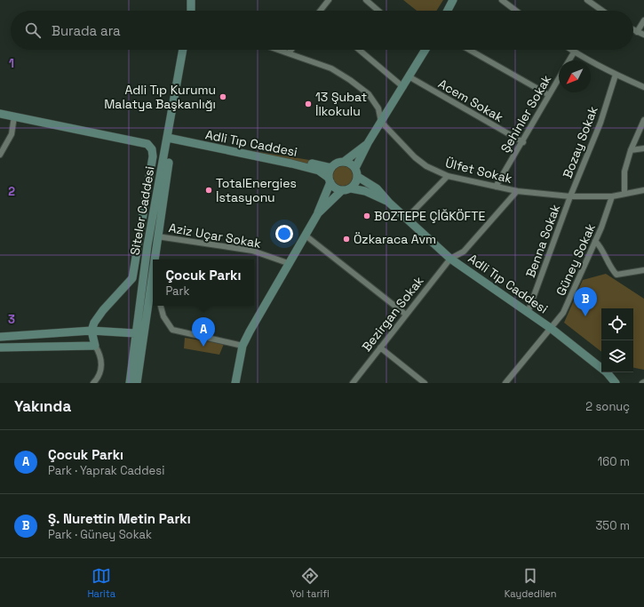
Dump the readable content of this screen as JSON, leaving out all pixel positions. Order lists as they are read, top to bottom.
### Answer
{
  "streets": {
    "street": [
      "Acem Sokak",
      "Şehinler Sokak",
      "Bozay Sokak",
      "Adli Tıp Caddesi",
      "Ülfet Sokak",
      "Siteler Caddesi",
      "Aziz Uçar Sokak",
      "Benna Sokak",
      "Güney Sokak",
      "Bezirgan Sokak"
    ]
  },
  "crossings": [
    ["Acem Sokak", "Şehinler Sokak"],
    ["Şehinler Sokak", "Ülfet Sokak"],
    ["Bozay Sokak", "Ülfet Sokak"],
    ["Bozay Sokak", "Benna Sokak"],
    ["Adli Tıp Caddesi", "Siteler Caddesi"],
    ["Adli Tıp Caddesi", "Benna Sokak"],
    ["Adli Tıp Caddesi", "Güney Sokak"],
    ["Adli Tıp Caddesi", "Bezirgan Sokak"],
    ["Ülfet Sokak", "Benna Sokak"],
    ["Ülfet Sokak", "Güney Sokak"],
    ["Siteler Caddesi", "Aziz Uçar Sokak"]
  ],
  "places": [
    "Adli Tıp Kurumu Malatya Başkanlığı",
    "13 Şubat İlkokulu",
    "TotalEnergies İstasyonu",
    "BOZTEPE ÇİĞKÖFTE",
    "Özkaraca Avm"
  ],
  "north": "bottom left",
  "page": {
    "search": "Burada ara",
    "popup": ["Çocuk Parkı", "Park"],
    "pins": ["B", "A"],
    "heading": ["Yakında", "2 sonuç"],
    "list": [
      {
        "mark": "A",
        "name": "Çocuk Parkı",
        "note": "Park · Yaprak Caddesi",
        "value": "160 m"
      },
      {
        "mark": "B",
        "name": "Ş. Nurettin Metin Parkı",
        "note": "Park · Güney Sokak",
        "value": "350 m"
      }
    ],
    "nav": ["Harita", "Yol tarifi", "Kaydedilen"]
  },
  "grid": {
    "rows": ["1", "2", "3"]
  }
}
